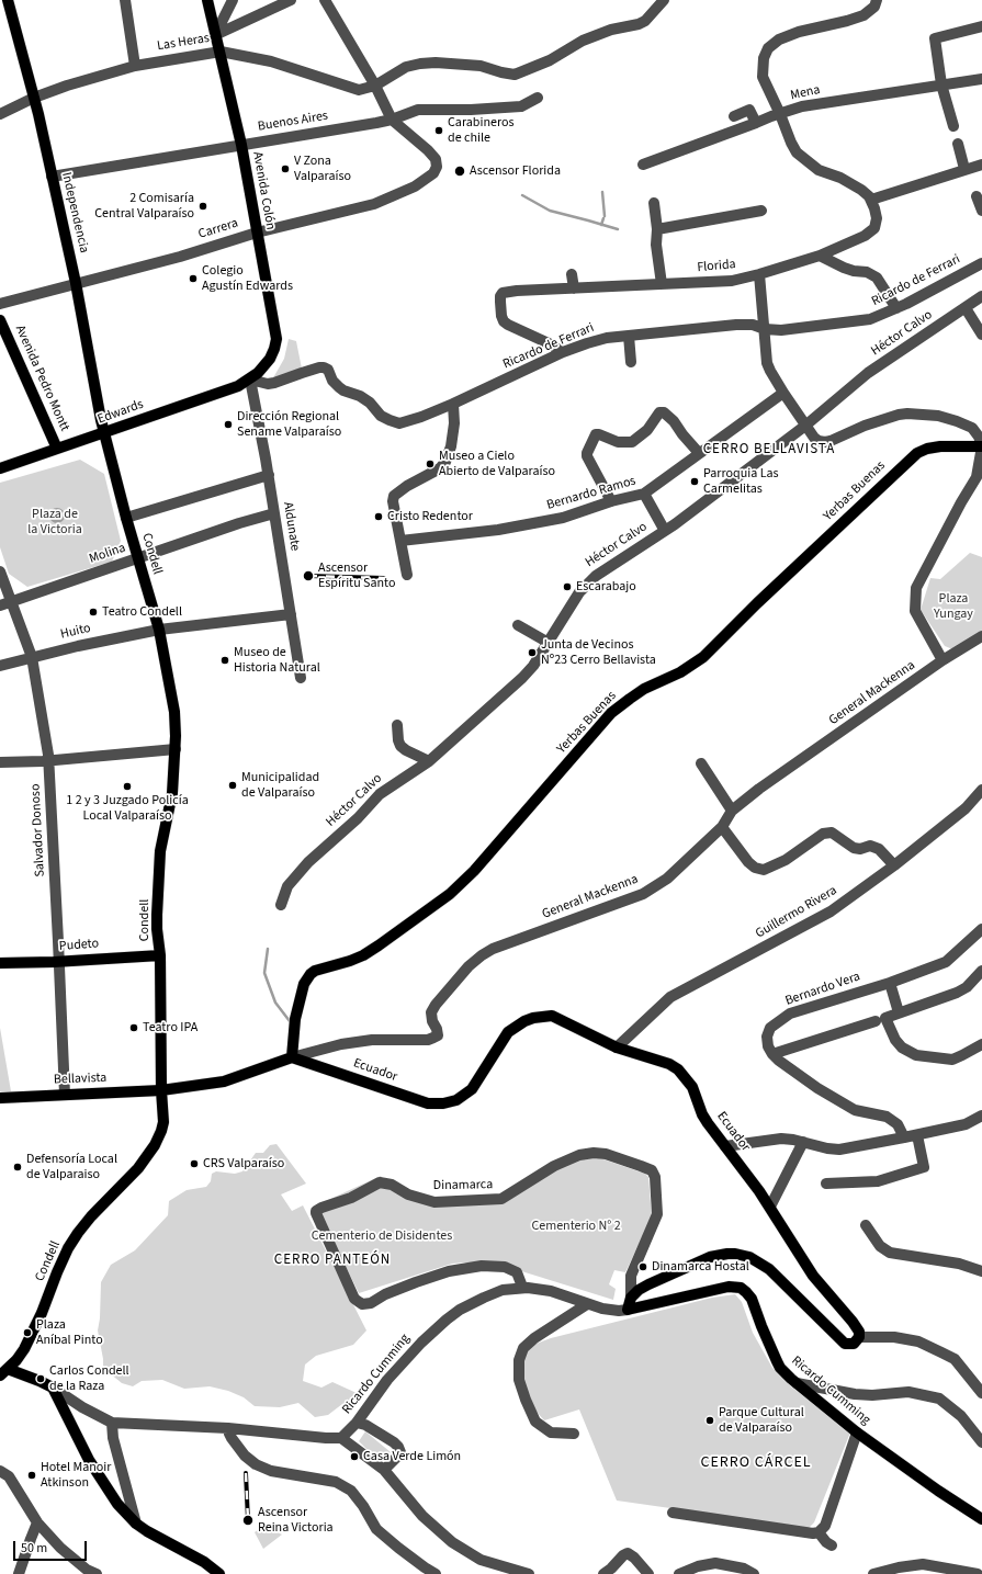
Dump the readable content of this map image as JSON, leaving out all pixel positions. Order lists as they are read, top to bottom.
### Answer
{
  "streets": {
    "main road": [
      "Avenida Colón",
      "Independencia",
      "Avenida Pedro Montt",
      "Edwards",
      "Yerbas Buenas",
      "Condell",
      "Pudeto",
      "Ecuador",
      "Bellavista",
      "Ricardo Cumming"
    ],
    "street": [
      "Las Heras",
      "Mena",
      "Buenos Aires",
      "Carrera",
      "Florida",
      "Ricardo de Ferrari",
      "Héctor Calvo",
      "Bernardo Ramos",
      "Aldunate",
      "Molina",
      "Huito",
      "General Mackenna",
      "Salvador Donoso",
      "Guillermo Rivera",
      "Bernardo Vera",
      "Dinamarca"
    ]
  },
  "crossings": [
    ["Las Heras", "Avenida Colón"],
    ["Las Heras", "Independencia"],
    ["Buenos Aires", "Avenida Colón"],
    ["Buenos Aires", "Independencia"],
    ["Buenos Aires", "Carrera"],
    ["Avenida Colón", "Carrera"],
    ["Avenida Colón", "Ricardo de Ferrari"],
    ["Avenida Colón", "Edwards"],
    ["Avenida Colón", "Aldunate"],
    ["Independencia", "Carrera"],
    ["Independencia", "Edwards"],
    ["Independencia", "Condell"],
    ["Florida", "Ricardo de Ferrari"],
    ["Ricardo de Ferrari", "Edwards"],
    ["Ricardo de Ferrari", "Aldunate"],
    ["Avenida Pedro Montt", "Edwards"],
    ["Edwards", "Aldunate"],
    ["Edwards", "Condell"],
    ["Yerbas Buenas", "General Mackenna"],
    ["Yerbas Buenas", "Ecuador"],
    ["Yerbas Buenas", "Bellavista"],
    ["Aldunate", "Molina"],
    ["Aldunate", "Huito"],
    ["Molina", "Condell"],
    ["Molina", "Salvador Donoso"],
    ["Condell", "Huito"],
    ["Condell", "Pudeto"],
    ["Condell", "Bellavista"],
    ["Huito", "Salvador Donoso"],
    ["General Mackenna", "Ecuador"],
    ["General Mackenna", "Bellavista"],
    ["Salvador Donoso", "Pudeto"],
    ["Salvador Donoso", "Bellavista"],
    ["Guillermo Rivera", "Ecuador"],
    ["Ecuador", "Bellavista"],
    ["Dinamarca", "Ricardo Cumming"]
  ],
  "districts": ["CERRO BELLAVISTA", "CERRO PANTEÓN", "CERRO CÁRCEL"],
  "parks": [
    "Plaza de la Victoria",
    "Plaza Yungay",
    "Cementerio N° 2",
    "Cementerio de Disidentes"
  ],
  "places": [
    "Carabineros de chile",
    "V Zona Valparaíso",
    "Ascensor Florida",
    "2 Comisaría Central Valparaíso",
    "Colegio Agustín Edwards",
    "Dirección Regional Sename Valparaíso",
    "Museo a Cielo Abierto de Valparaíso",
    "Parroquia Las Carmelitas",
    "Cristo Redentor",
    "Ascensor Espíritu Santo",
    "Escarabajo",
    "Teatro Condell",
    "Junta de Vecinos Nº23 Cerro Bellavista",
    "Museo de Historia Natural",
    "Municipalidad de Valparaíso",
    "1 2 y 3 Juzgado Policía Local Valparaíso",
    "Teatro IPA",
    "CRS Valparaíso",
    "Defensoría Local de Valparaiso",
    "Dinamarca Hostal",
    "Plaza Aníbal Pinto",
    "Carlos Condell de la Raza",
    "Parque Cultural de Valparaíso",
    "Casa Verde Limón",
    "Hotel Manoir Atkinson",
    "Ascensor Reina Victoria"
  ],
  "scale_bar": "50 m"
}
